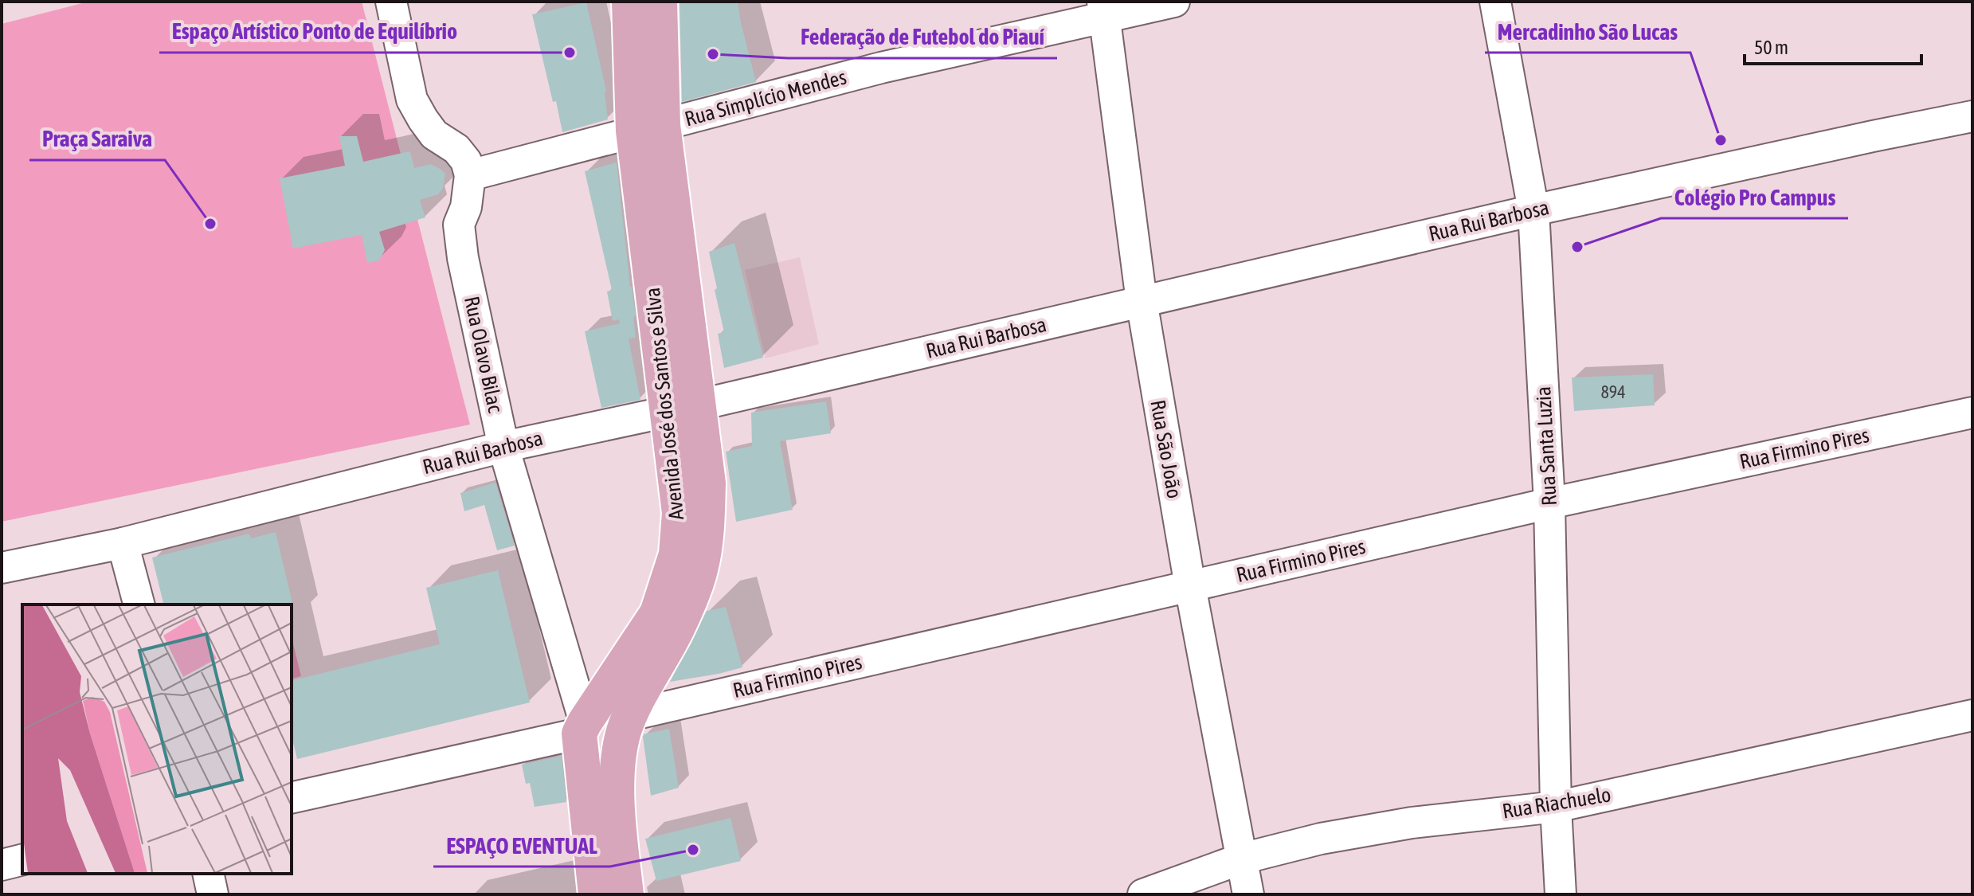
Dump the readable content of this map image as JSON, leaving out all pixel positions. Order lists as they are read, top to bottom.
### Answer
{
  "streets": {
    "main road": ["Avenida José dos Santos e Silva"],
    "street": [
      "Rua Simplício Mendes",
      "Rua Rui Barbosa",
      "Rua Olavo Bilac",
      "Rua Santa Luzia",
      "Rua Firmino Pires",
      "Rua São João",
      "Rua Riachuelo"
    ]
  },
  "crossings": [
    ["Rua Simplício Mendes", "Rua Olavo Bilac"],
    ["Rua Simplício Mendes", "Avenida José dos Santos e Silva"],
    ["Rua Simplício Mendes", "Rua São João"],
    ["Rua Rui Barbosa", "Rua Olavo Bilac"],
    ["Rua Rui Barbosa", "Avenida José dos Santos e Silva"],
    ["Rua Rui Barbosa", "Rua Santa Luzia"],
    ["Rua Rui Barbosa", "Rua São João"],
    ["Rua Olavo Bilac", "Avenida José dos Santos e Silva"],
    ["Avenida José dos Santos e Silva", "Rua Firmino Pires"],
    ["Rua Santa Luzia", "Rua Firmino Pires"],
    ["Rua Santa Luzia", "Rua Riachuelo"],
    ["Rua Firmino Pires", "Rua São João"],
    ["Rua São João", "Rua Riachuelo"]
  ],
  "places": [
    "Espaço Artístico Ponto de Equilíbrio",
    "Federação de Futebol do Piauí",
    "Mercadinho São Lucas",
    "Praça Saraiva",
    "Colégio Pro Campus",
    "ESPAÇO EVENTUAL"
  ],
  "house_numbers": ["894"],
  "scale_bar": "50 m"
}
